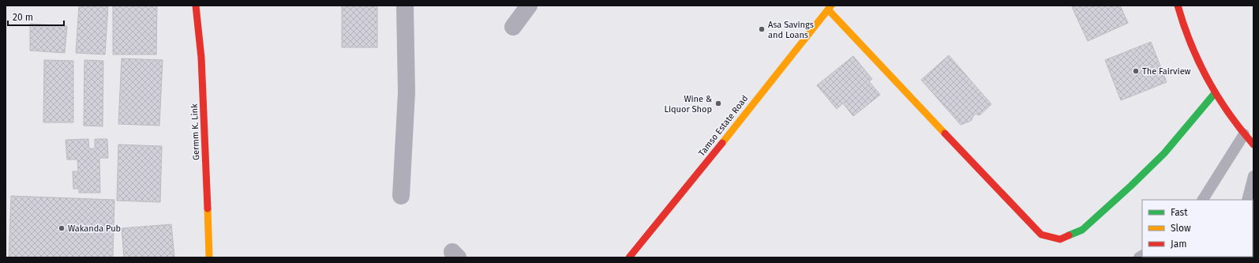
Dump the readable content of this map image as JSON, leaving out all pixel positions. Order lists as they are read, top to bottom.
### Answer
{
  "streets": {
    "street": ["Tamso Estate Road", "Germm K. Link"]
  },
  "places": [
    "Asa Savings and Loans",
    "The Fairview",
    "Wine & Liquor Shop",
    "Wakanda Pub"
  ],
  "legend": ["Fast", "Slow", "Jam"],
  "scale_bar": "20 m"
}
